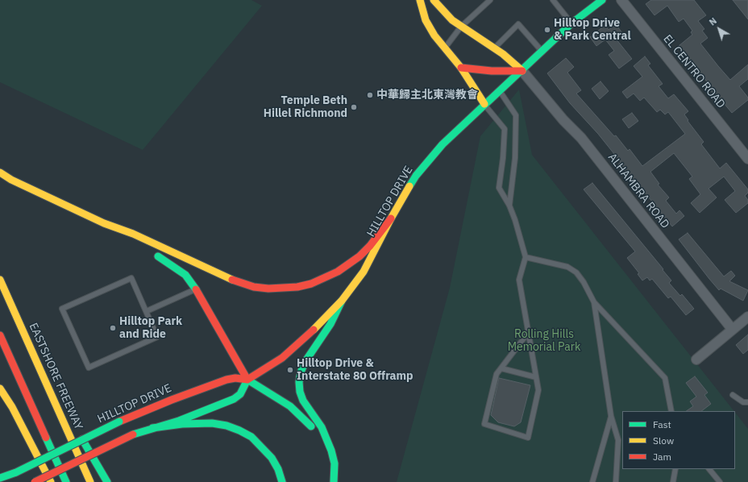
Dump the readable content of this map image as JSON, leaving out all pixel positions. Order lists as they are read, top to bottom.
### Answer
{
  "streets": {
    "main road": ["HILLTOP DRIVE", "EASTSHORE FREEWAY"],
    "street": ["EL CENTRO ROAD", "ALHAMBRA ROAD"]
  },
  "crossings": [
    ["ALHAMBRA ROAD", "HILLTOP DRIVE"]
  ],
  "parks": ["Rolling Hills Memorial Park"],
  "places": [
    "Hilltop Drive & Park Central",
    "中華歸主北東灣教會",
    "Temple Beth Hillel Richmond",
    "Hilltop Park and Ride",
    "Hilltop Drive & Interstate 80 Offramp"
  ],
  "legend": ["Fast", "Slow", "Jam"],
  "north": "top left"
}
